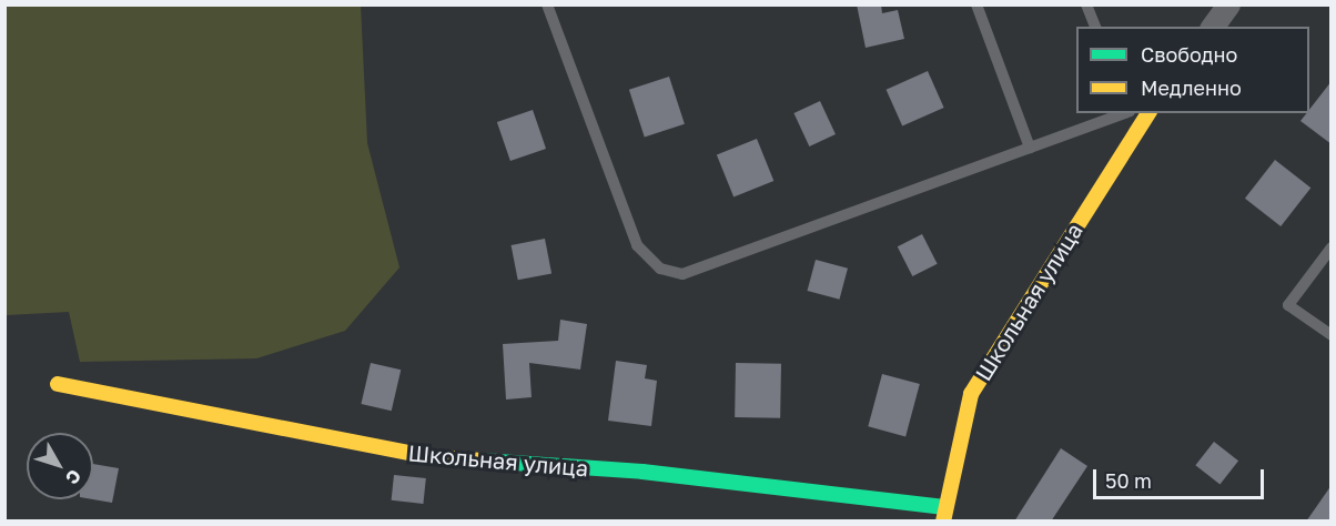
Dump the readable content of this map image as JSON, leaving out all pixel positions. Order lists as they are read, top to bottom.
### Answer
{
  "streets": {
    "street": ["Школьная улица"]
  },
  "legend": ["Свободно", "Медленно"],
  "scale_bar": "50 m",
  "north": "bottom right"
}
